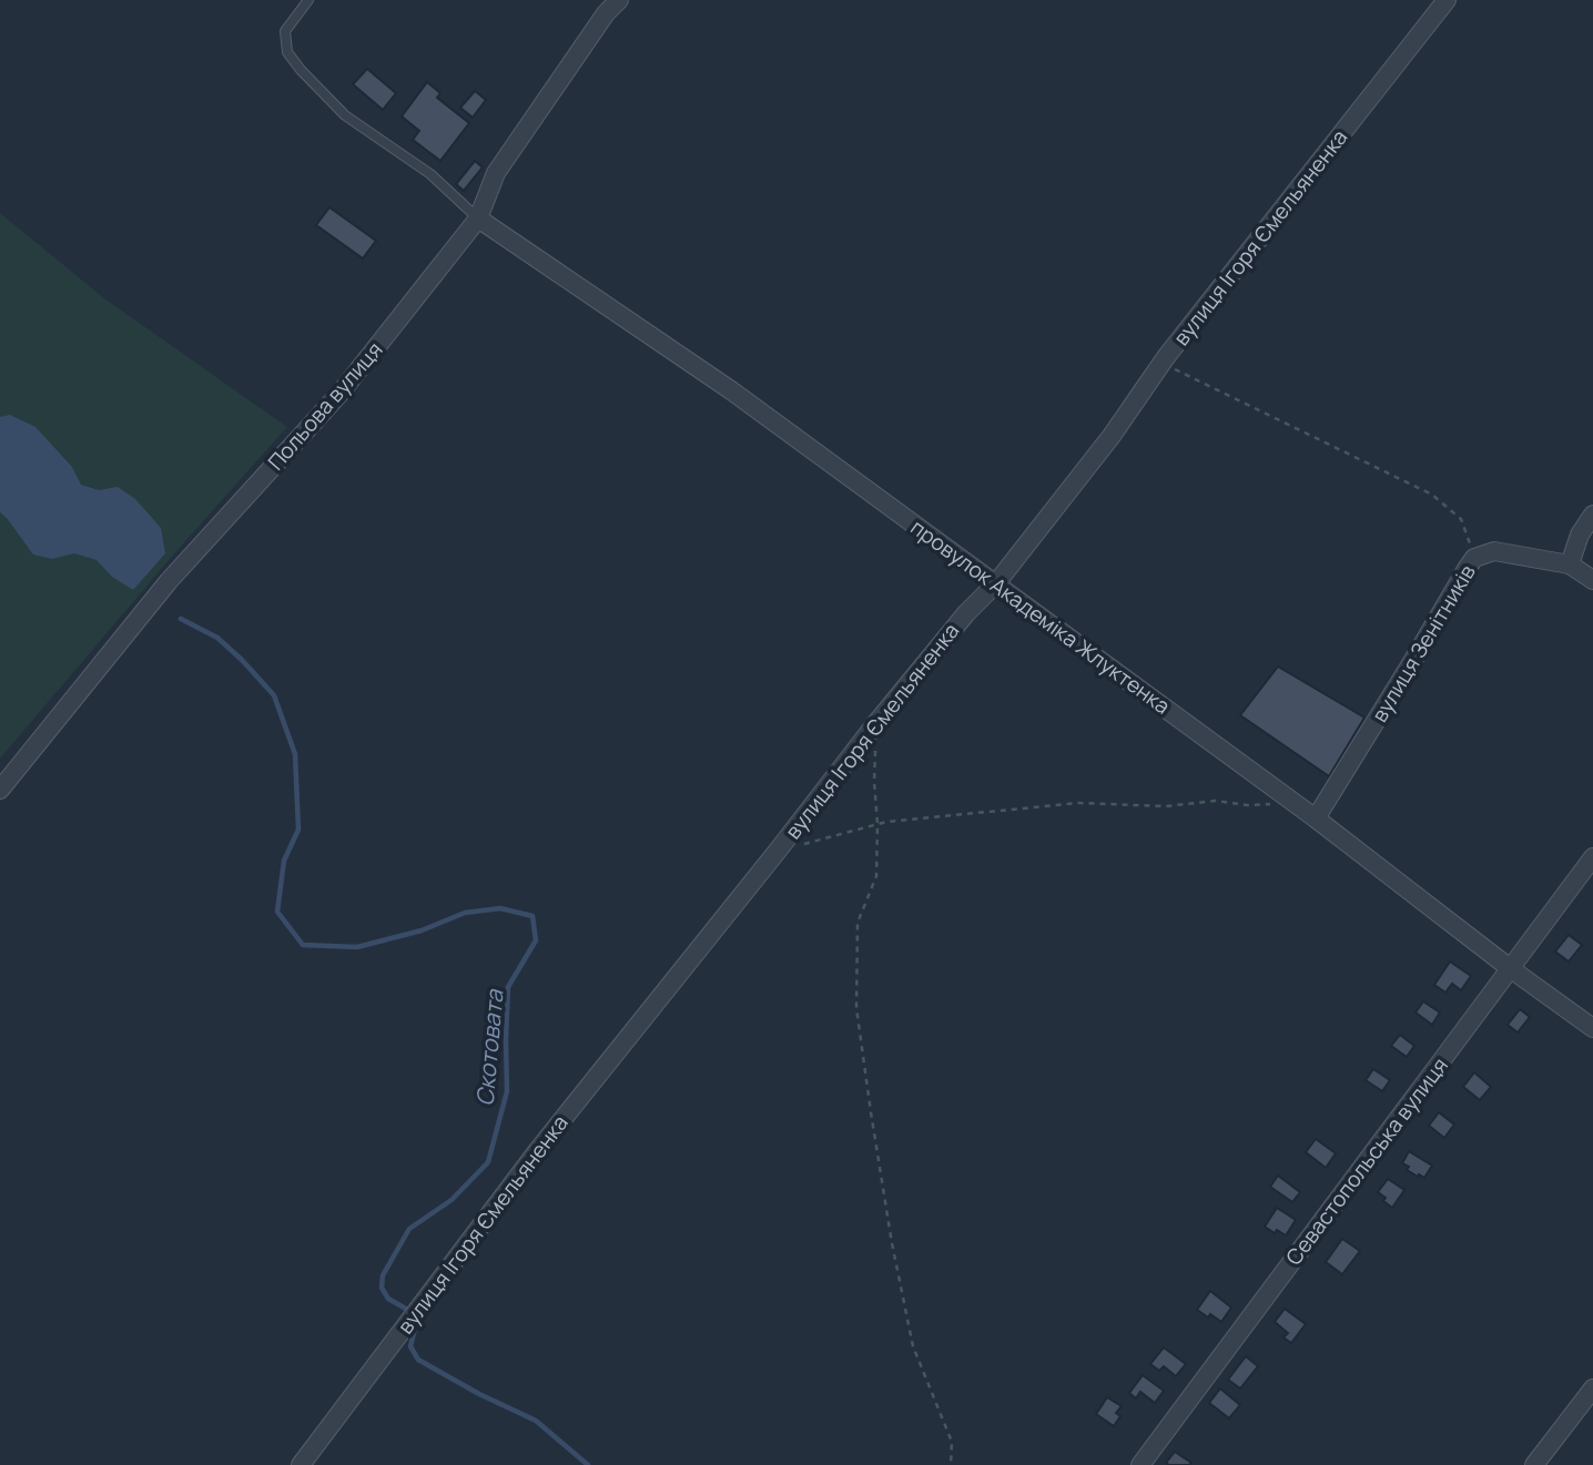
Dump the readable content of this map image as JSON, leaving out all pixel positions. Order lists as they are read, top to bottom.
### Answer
{
  "streets": {
    "street": [
      "вулиця Ігоря Ємельяненка",
      "Польова вулиця",
      "провулок Академіка Жлуктенка",
      "вулиця Зенітників",
      "Севастопольська вулиця"
    ]
  },
  "crossings": [
    ["вулиця Ігоря Ємельяненка", "провулок Академіка Жлуктенка"],
    ["Польова вулиця", "провулок Академіка Жлуктенка"],
    ["провулок Академіка Жлуктенка", "вулиця Зенітників"],
    ["провулок Академіка Жлуктенка", "Севастопольська вулиця"]
  ],
  "water": ["Скотовата"]
}
